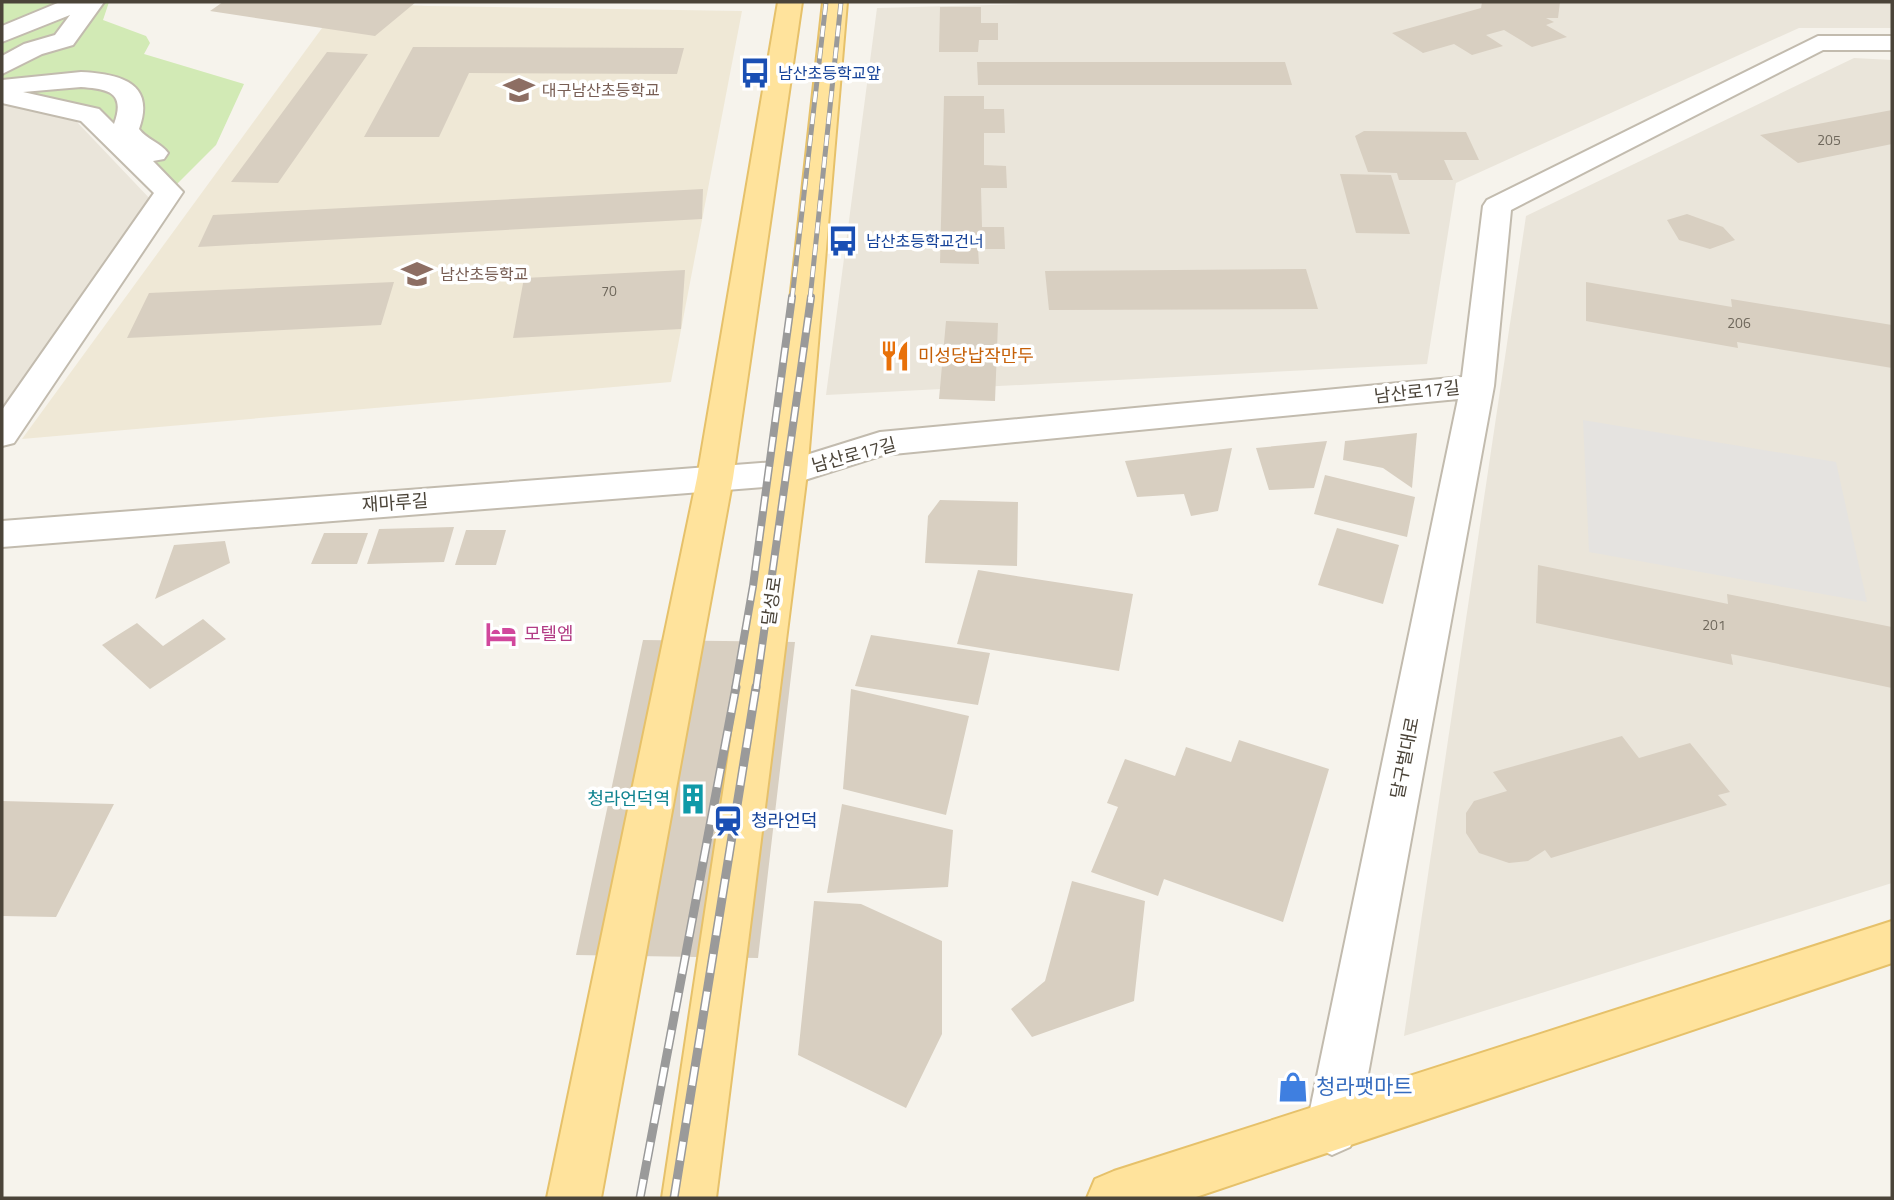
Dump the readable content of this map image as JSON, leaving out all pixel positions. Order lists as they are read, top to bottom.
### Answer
{
  "streets": {
    "main road": ["달성로"],
    "street": ["남산로17길", "재마루길", "달구벌대로"]
  },
  "crossings": [
    ["남산로17길", "재마루길"],
    ["남산로17길", "달성로"],
    ["남산로17길", "달구벌대로"],
    ["재마루길", "달성로"]
  ],
  "places": {
    "bus stop": ["남산초등학교앞", "남산초등학교건너"],
    "school or university": ["대구남산초등학교", "남산초등학교"],
    "restaurant": ["미성당납작만두"],
    "hotel": ["모텔엠"],
    "building": ["청라언덕역"],
    "station": ["청라언덕"],
    "shop": ["청라팻마트"]
  },
  "house_numbers": [
    "205",
    "70",
    "206",
    "201"
  ]
}
